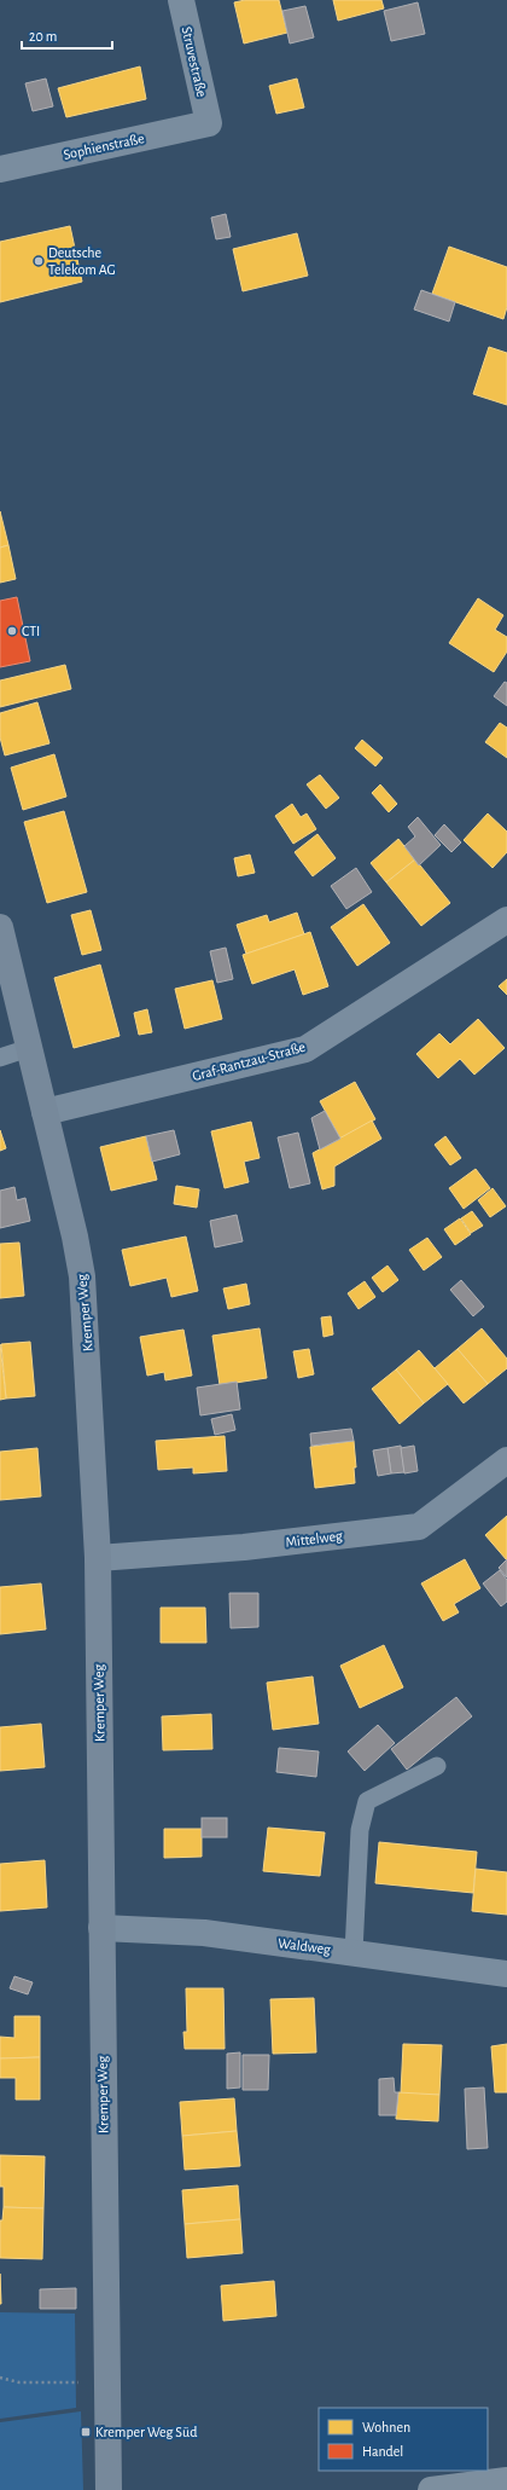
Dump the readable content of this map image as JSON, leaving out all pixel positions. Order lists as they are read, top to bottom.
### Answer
{
  "streets": {
    "street": [
      "Struvestraße",
      "Sophienstraße",
      "Graf-Rantzau-Straße",
      "Kremper Weg",
      "Mittelweg",
      "Waldweg"
    ]
  },
  "crossings": [
    ["Struvestraße", "Sophienstraße"],
    ["Graf-Rantzau-Straße", "Kremper Weg"],
    ["Kremper Weg", "Mittelweg"],
    ["Kremper Weg", "Waldweg"]
  ],
  "places": {
    "other": ["Deutsche Telekom AG", "CTI"],
    "transit": ["Kremper Weg Süd"]
  },
  "legend": ["Wohnen", "Handel"],
  "scale_bar": "20 m"
}
